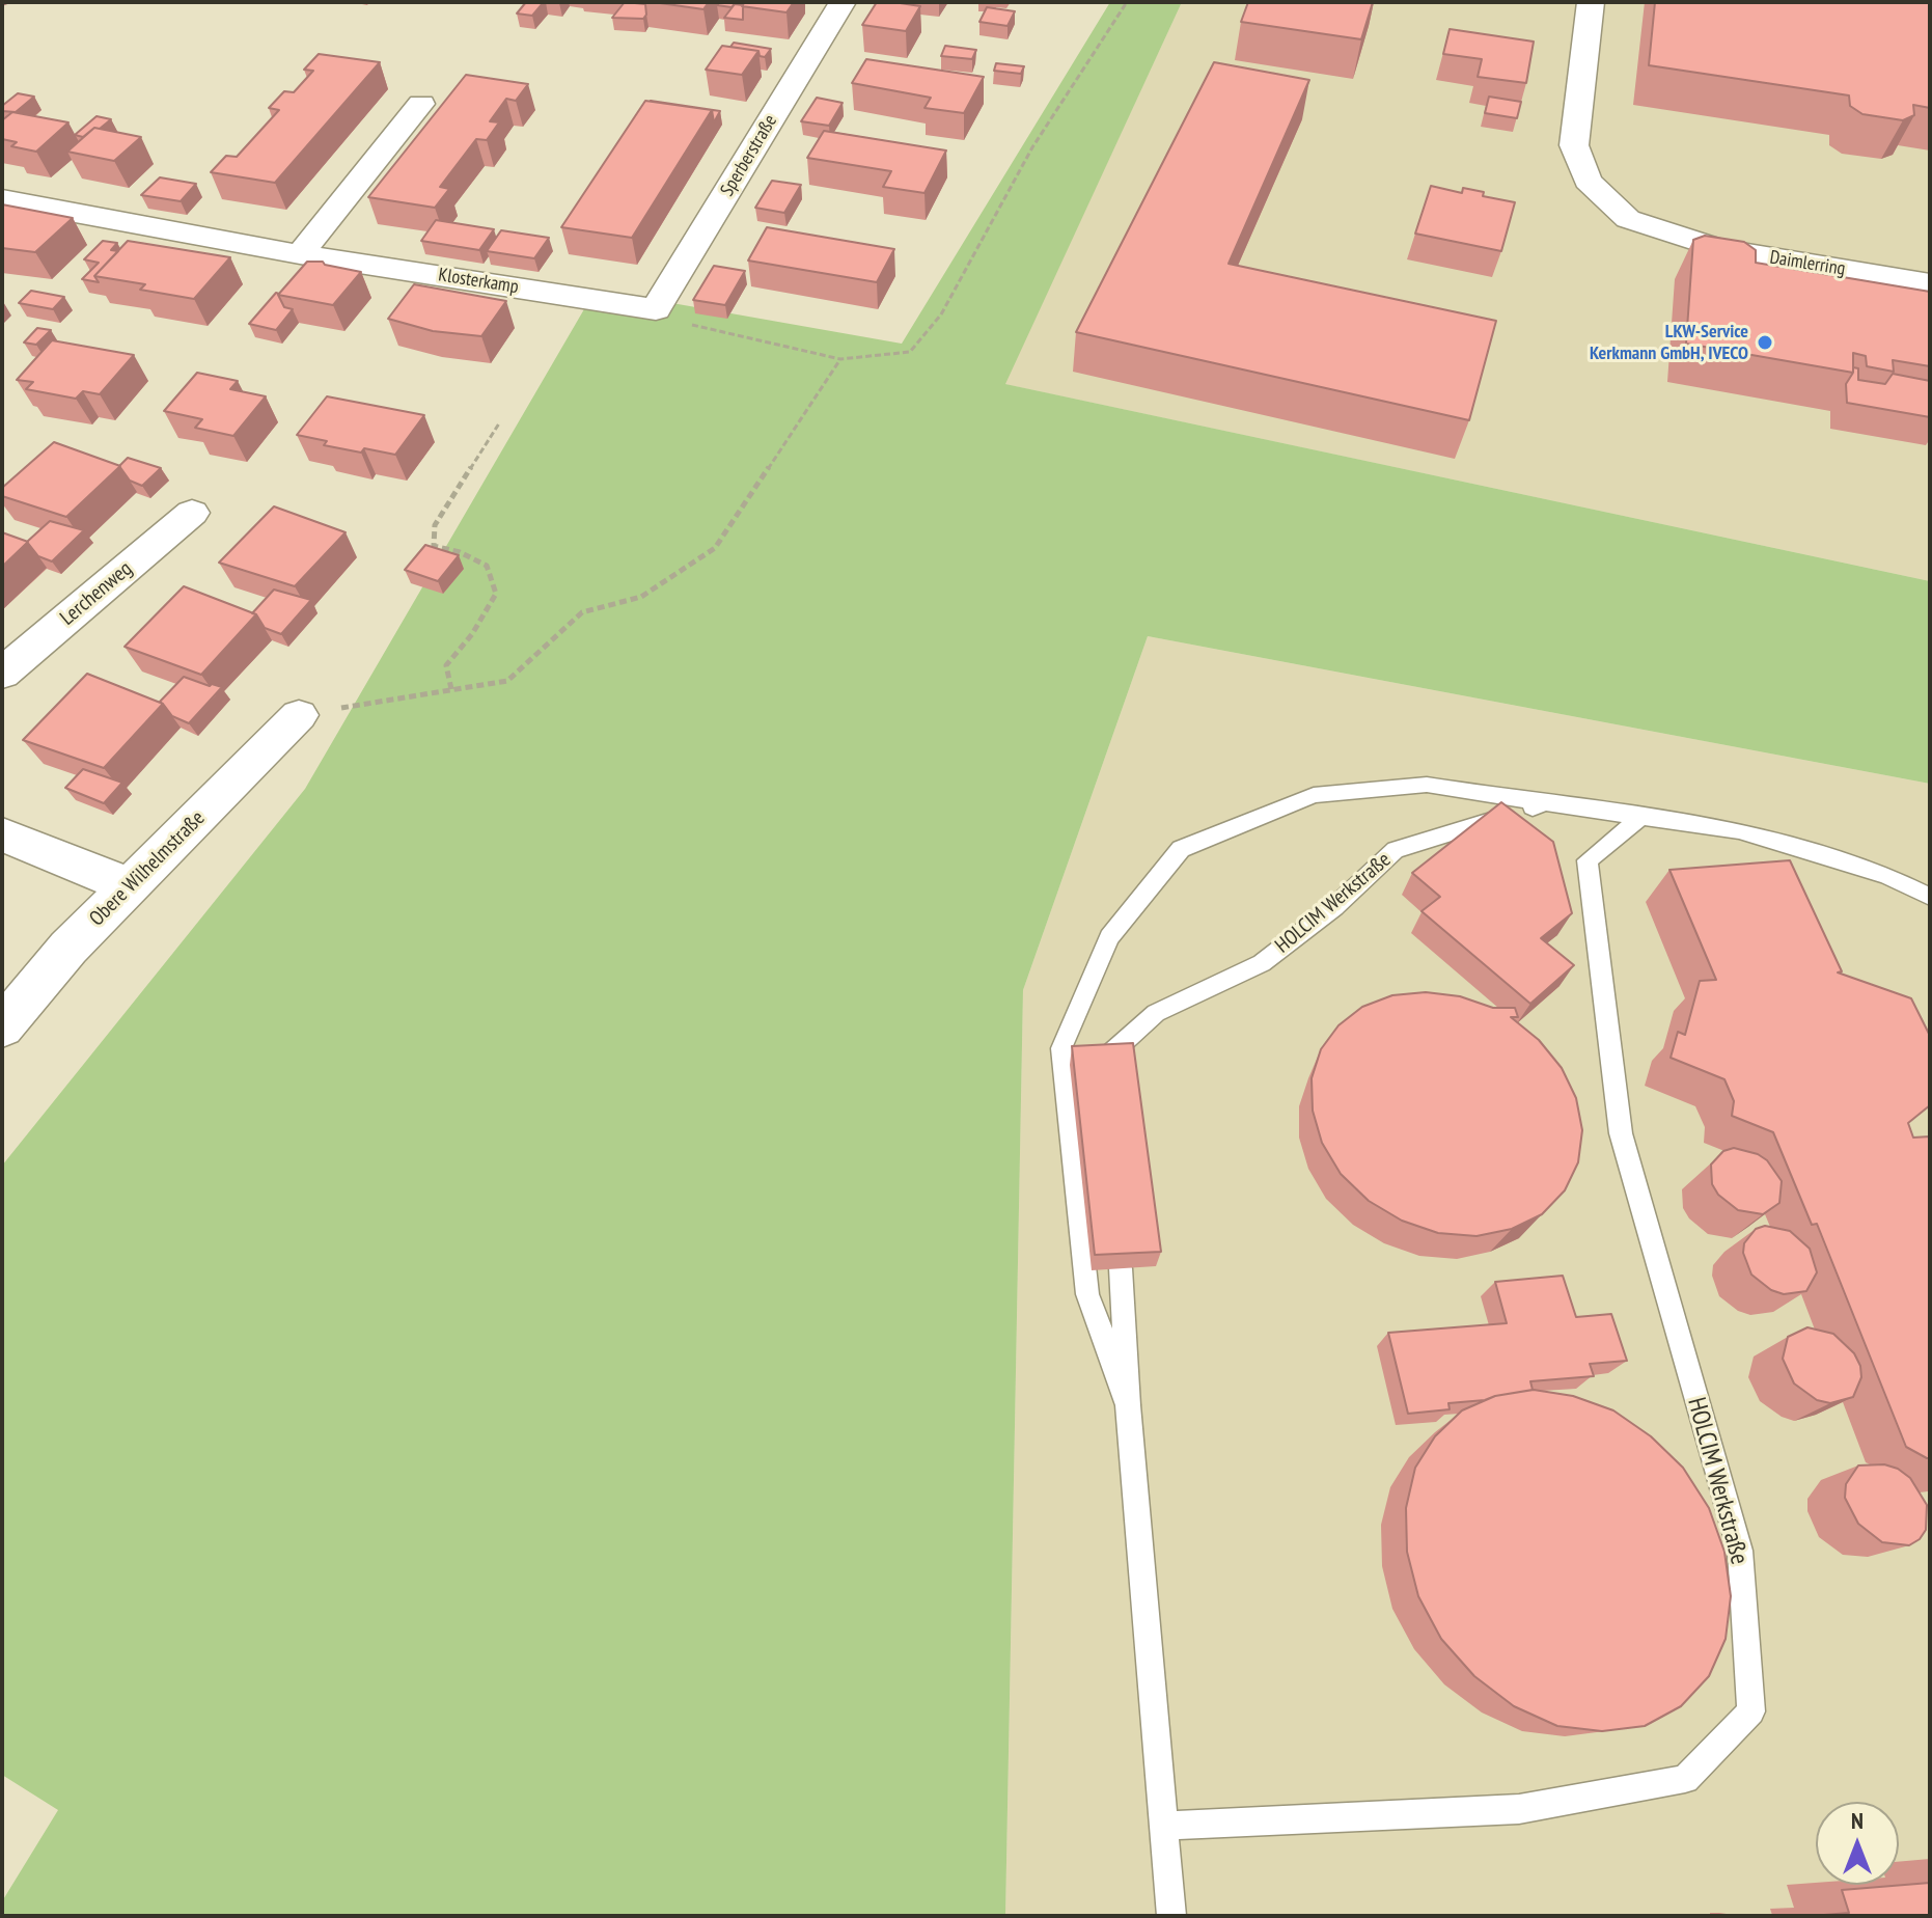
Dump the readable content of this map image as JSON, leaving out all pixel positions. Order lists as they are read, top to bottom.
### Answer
{
  "streets": {
    "street": [
      "Sperberstraße",
      "Daimlerring",
      "Klosterkamp",
      "Lerchenweg",
      "Obere Wilhelmstraße"
    ],
    "lane": ["HOLCIM Werkstraße"]
  },
  "crossings": [
    ["Sperberstraße", "Klosterkamp"]
  ],
  "places": ["LKW-Service Kerkmann GmbH, IVECO"],
  "north": "top"
}
